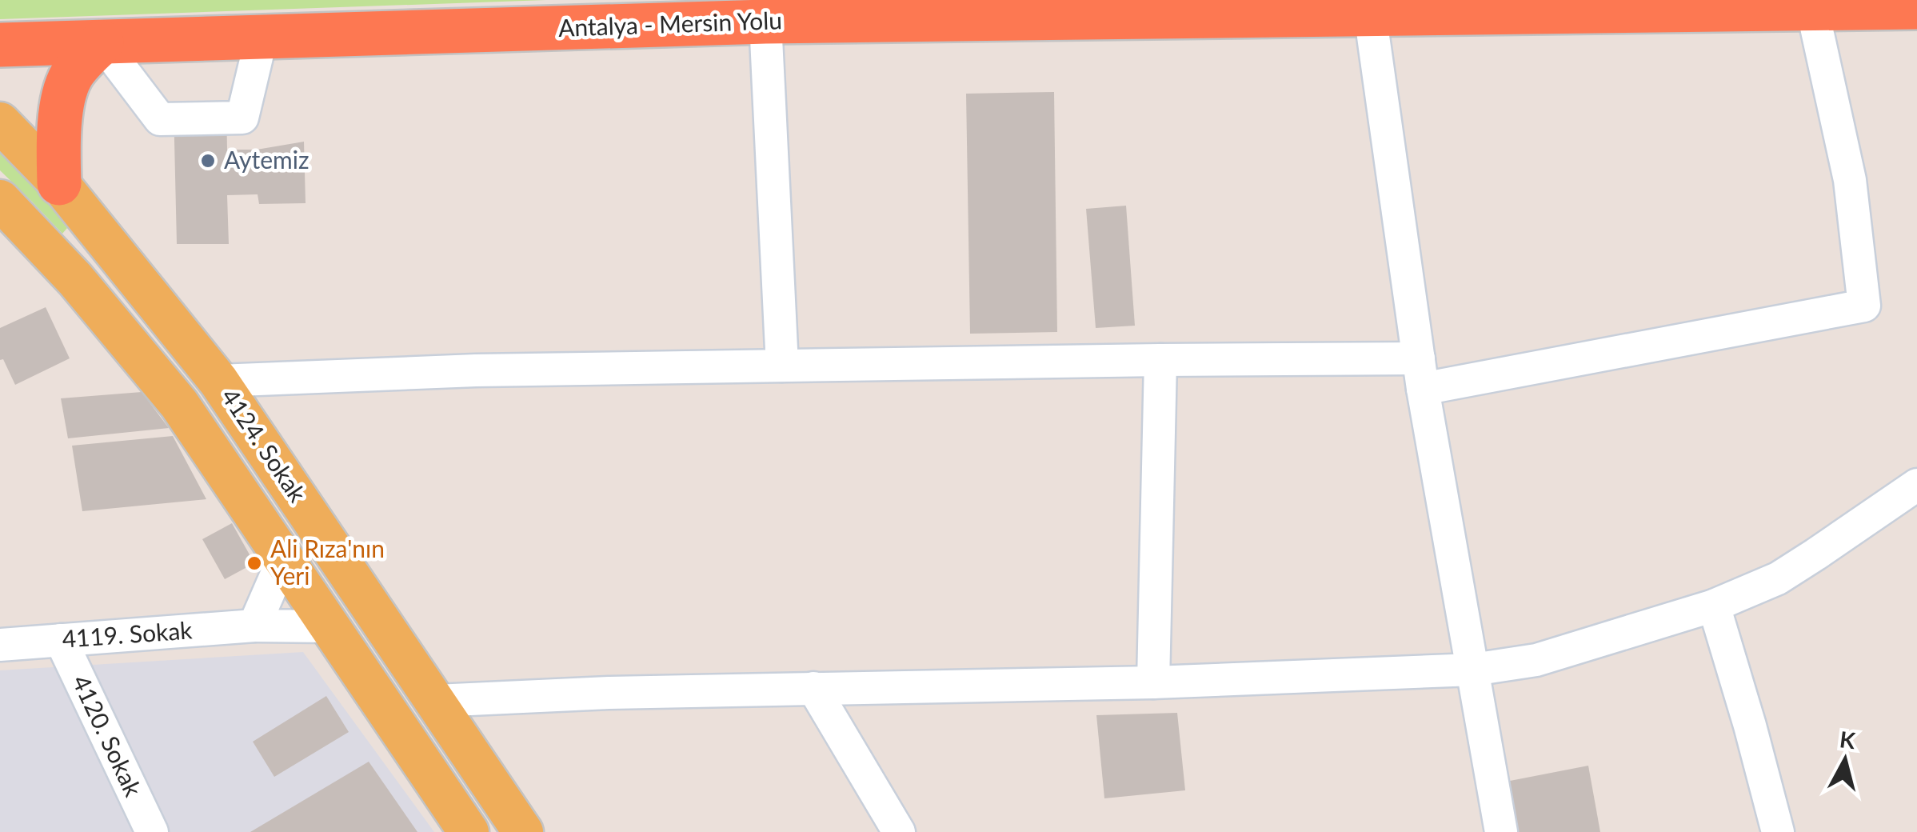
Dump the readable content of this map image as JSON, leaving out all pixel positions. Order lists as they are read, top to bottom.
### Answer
{
  "streets": {
    "highway": ["Antalya - Mersin Yolu"],
    "main road": ["4124. Sokak"],
    "street": ["4119. Sokak", "4120. Sokak"]
  },
  "crossings": [
    ["4119. Sokak", "4120. Sokak"]
  ],
  "places": ["Aytemiz", "Ali Rıza'nın Yeri"],
  "north": "top"
}
